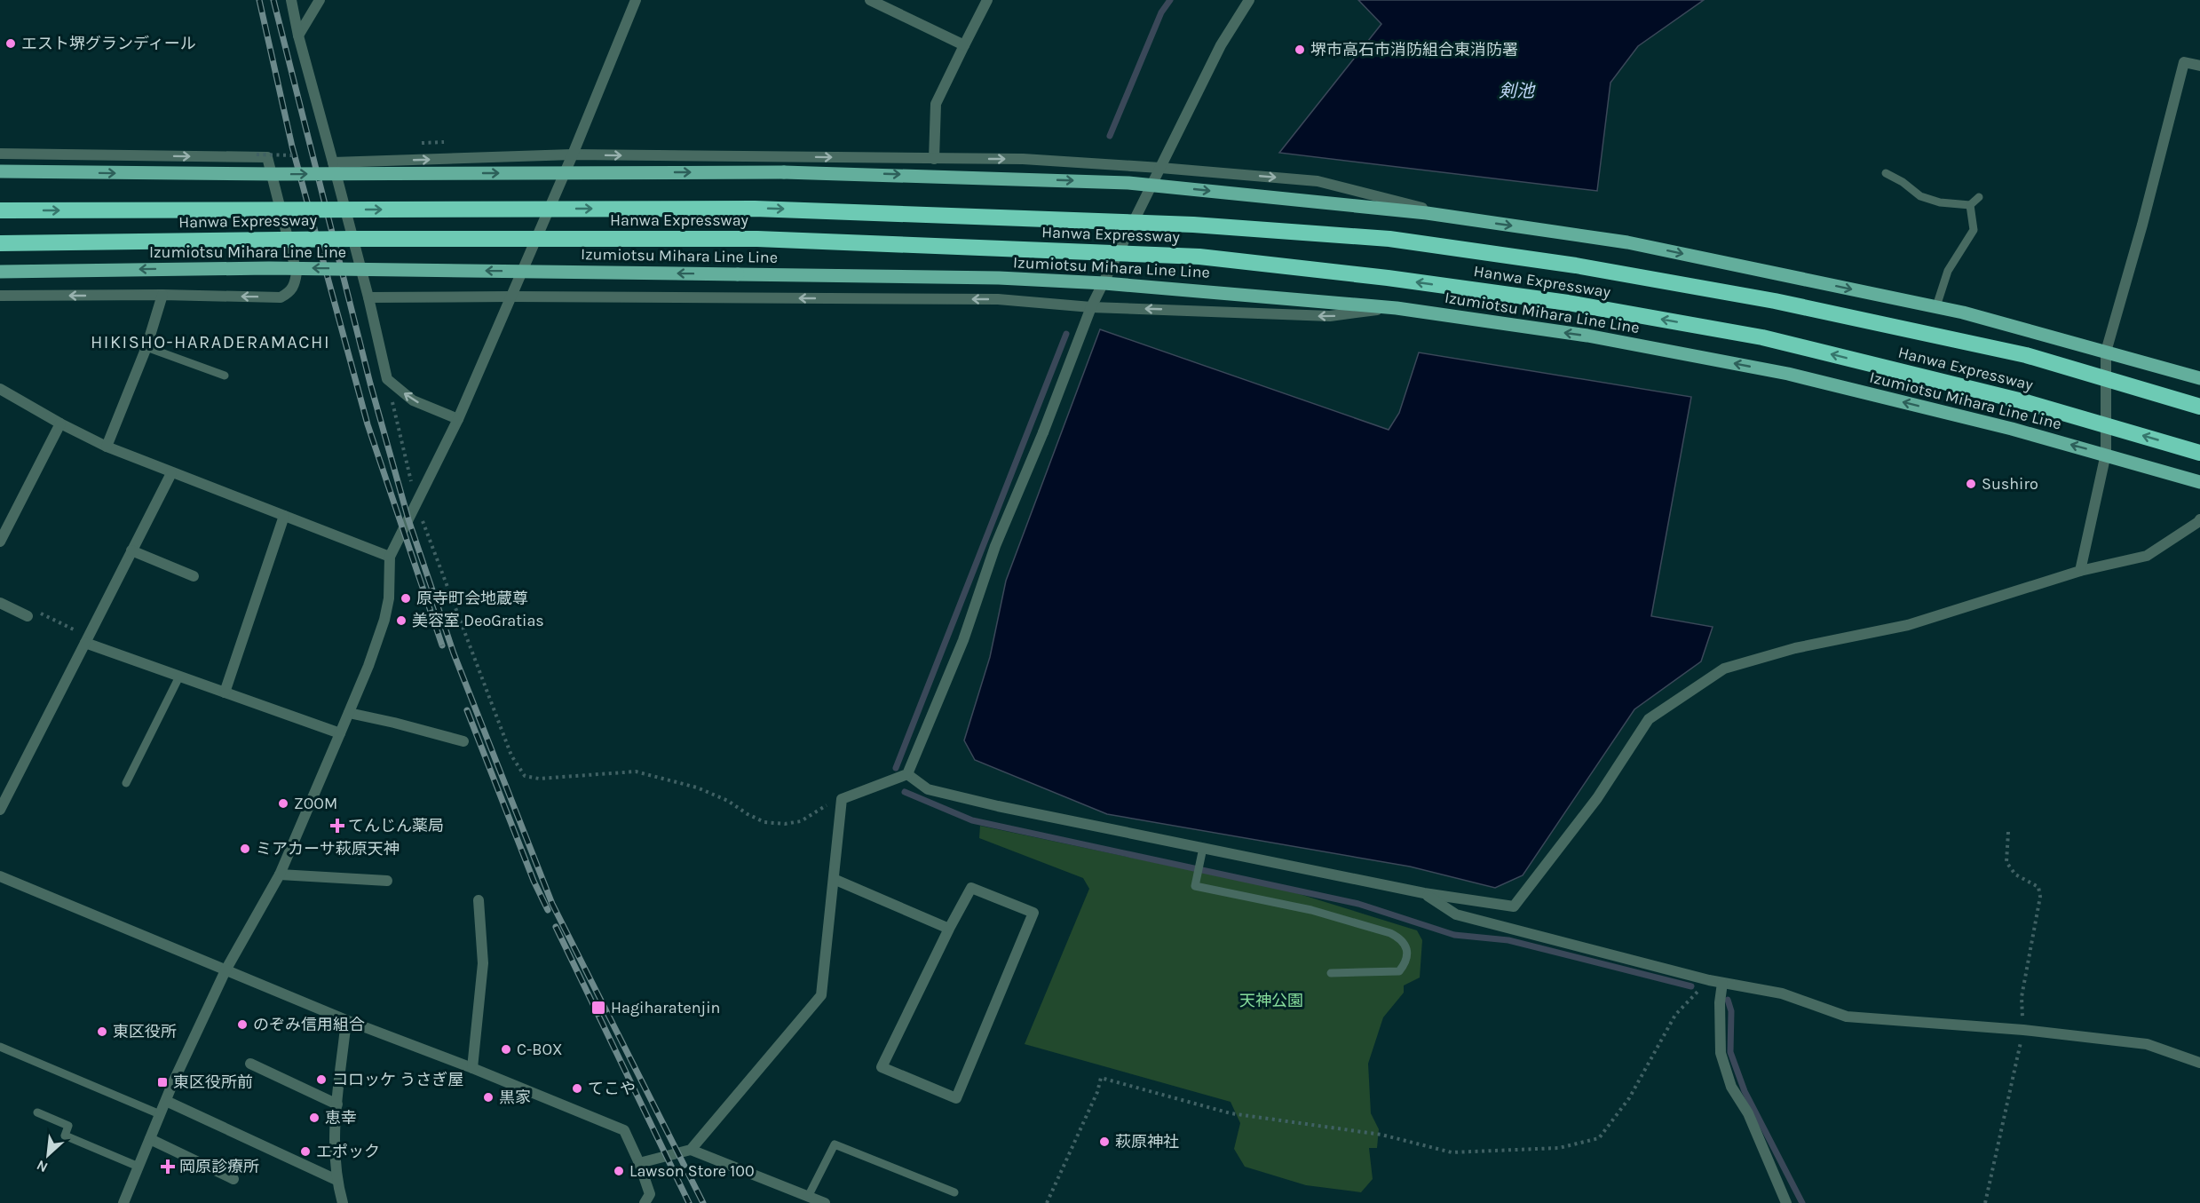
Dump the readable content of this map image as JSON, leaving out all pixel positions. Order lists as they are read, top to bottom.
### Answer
{
  "streets": {
    "highway": ["Hanwa Expressway"],
    "main road": ["Izumiotsu Mihara Line Line"]
  },
  "districts": ["HIKISHO-HARADERAMACHI"],
  "water": ["剣池"],
  "parks": ["天神公園"],
  "places": {
    "other": [
      "エスト堺グランディール",
      "堺市高石市消防組合東消防署",
      "Sushiro",
      "原寺町会地蔵尊",
      "美容室 DeoGratias",
      "ZOOM",
      "ミアカーサ萩原天神",
      "のぞみ信用組合",
      "東区役所",
      "C-BOX",
      "コロッケ うさぎ屋",
      "てこや",
      "黒家",
      "恵幸",
      "萩原神社",
      "エポック",
      "Lawson Store 100"
    ],
    "health": ["てんじん薬局", "岡原診療所"],
    "transit": ["Hagiharatenjin", "東区役所前"]
  },
  "north": "bottom left"
}
